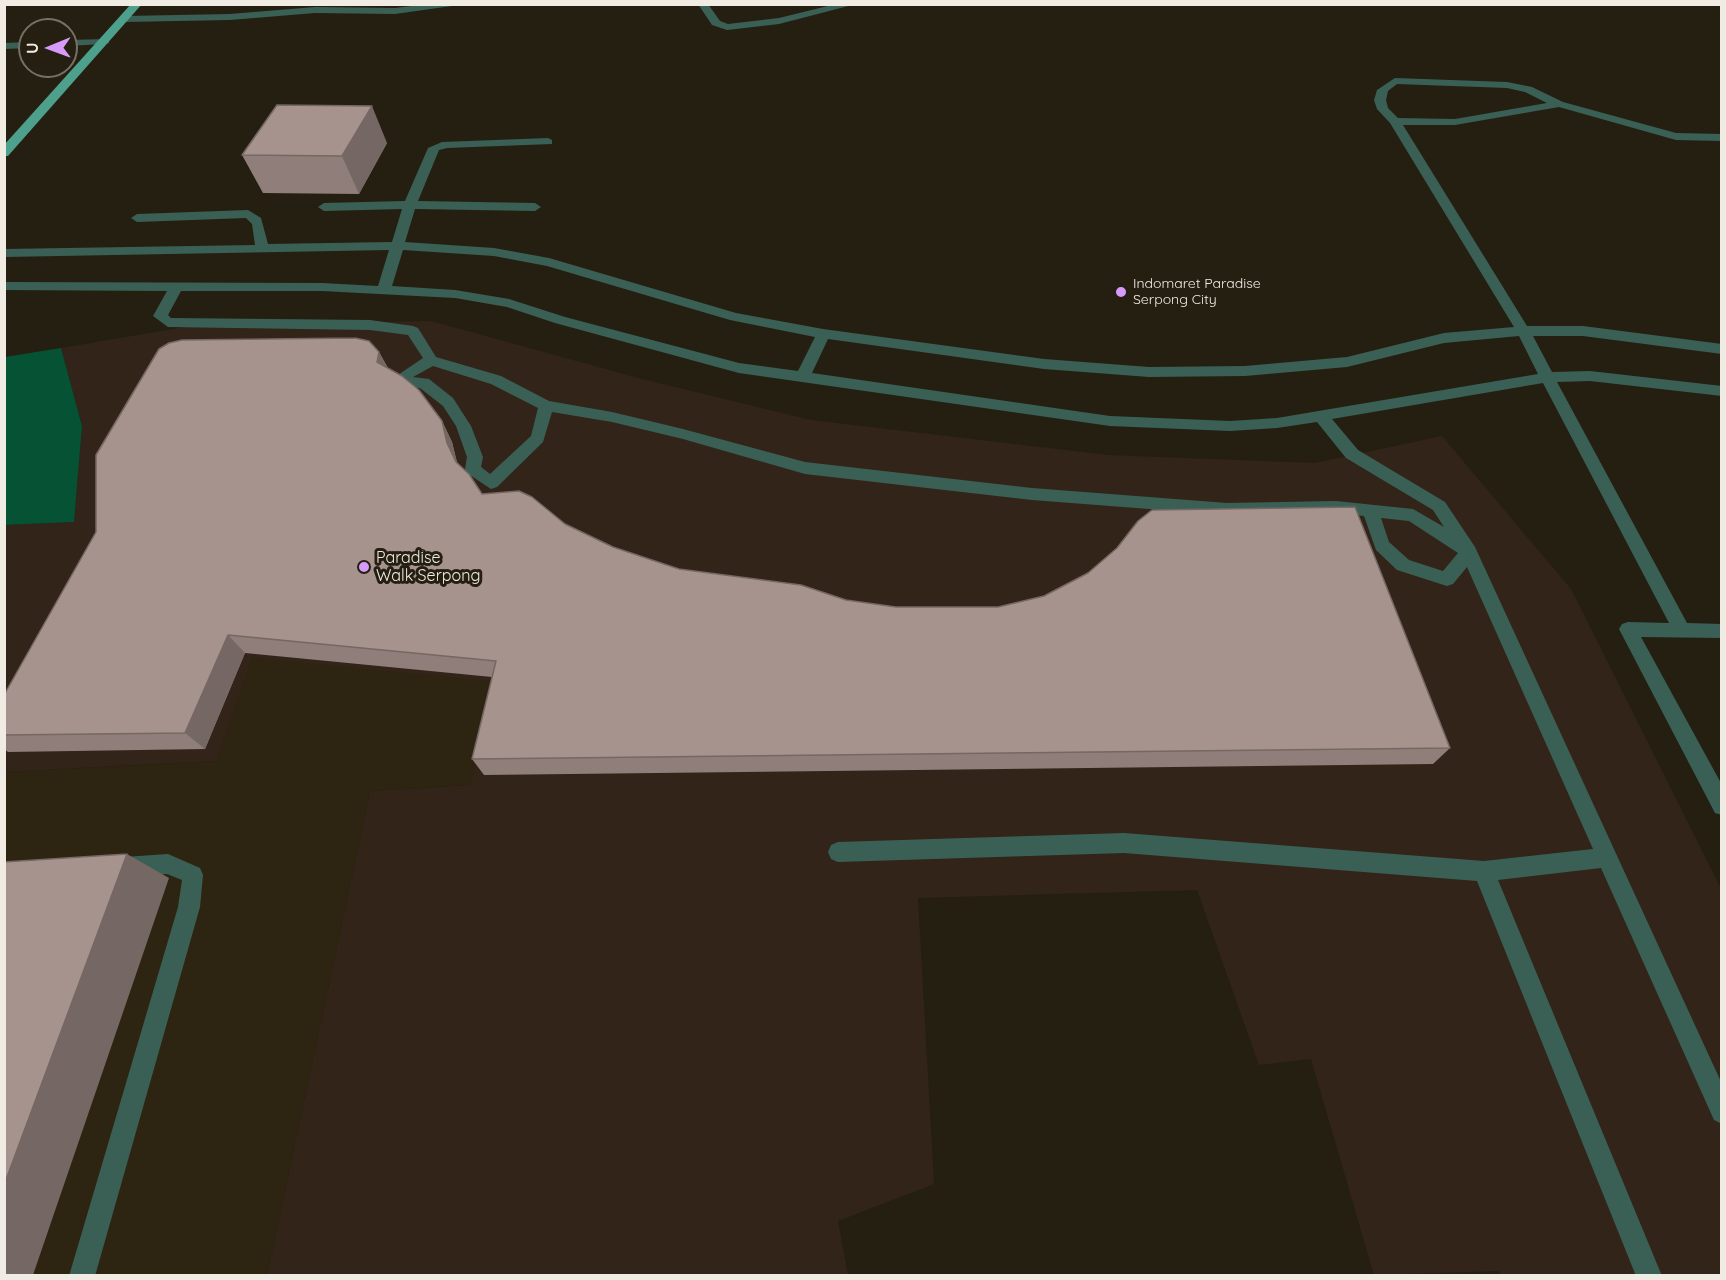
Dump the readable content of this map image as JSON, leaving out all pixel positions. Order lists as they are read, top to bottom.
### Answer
{
  "places": ["Indomaret Paradise Serpong City", "Paradise Walk Serpong"],
  "north": "left"
}
